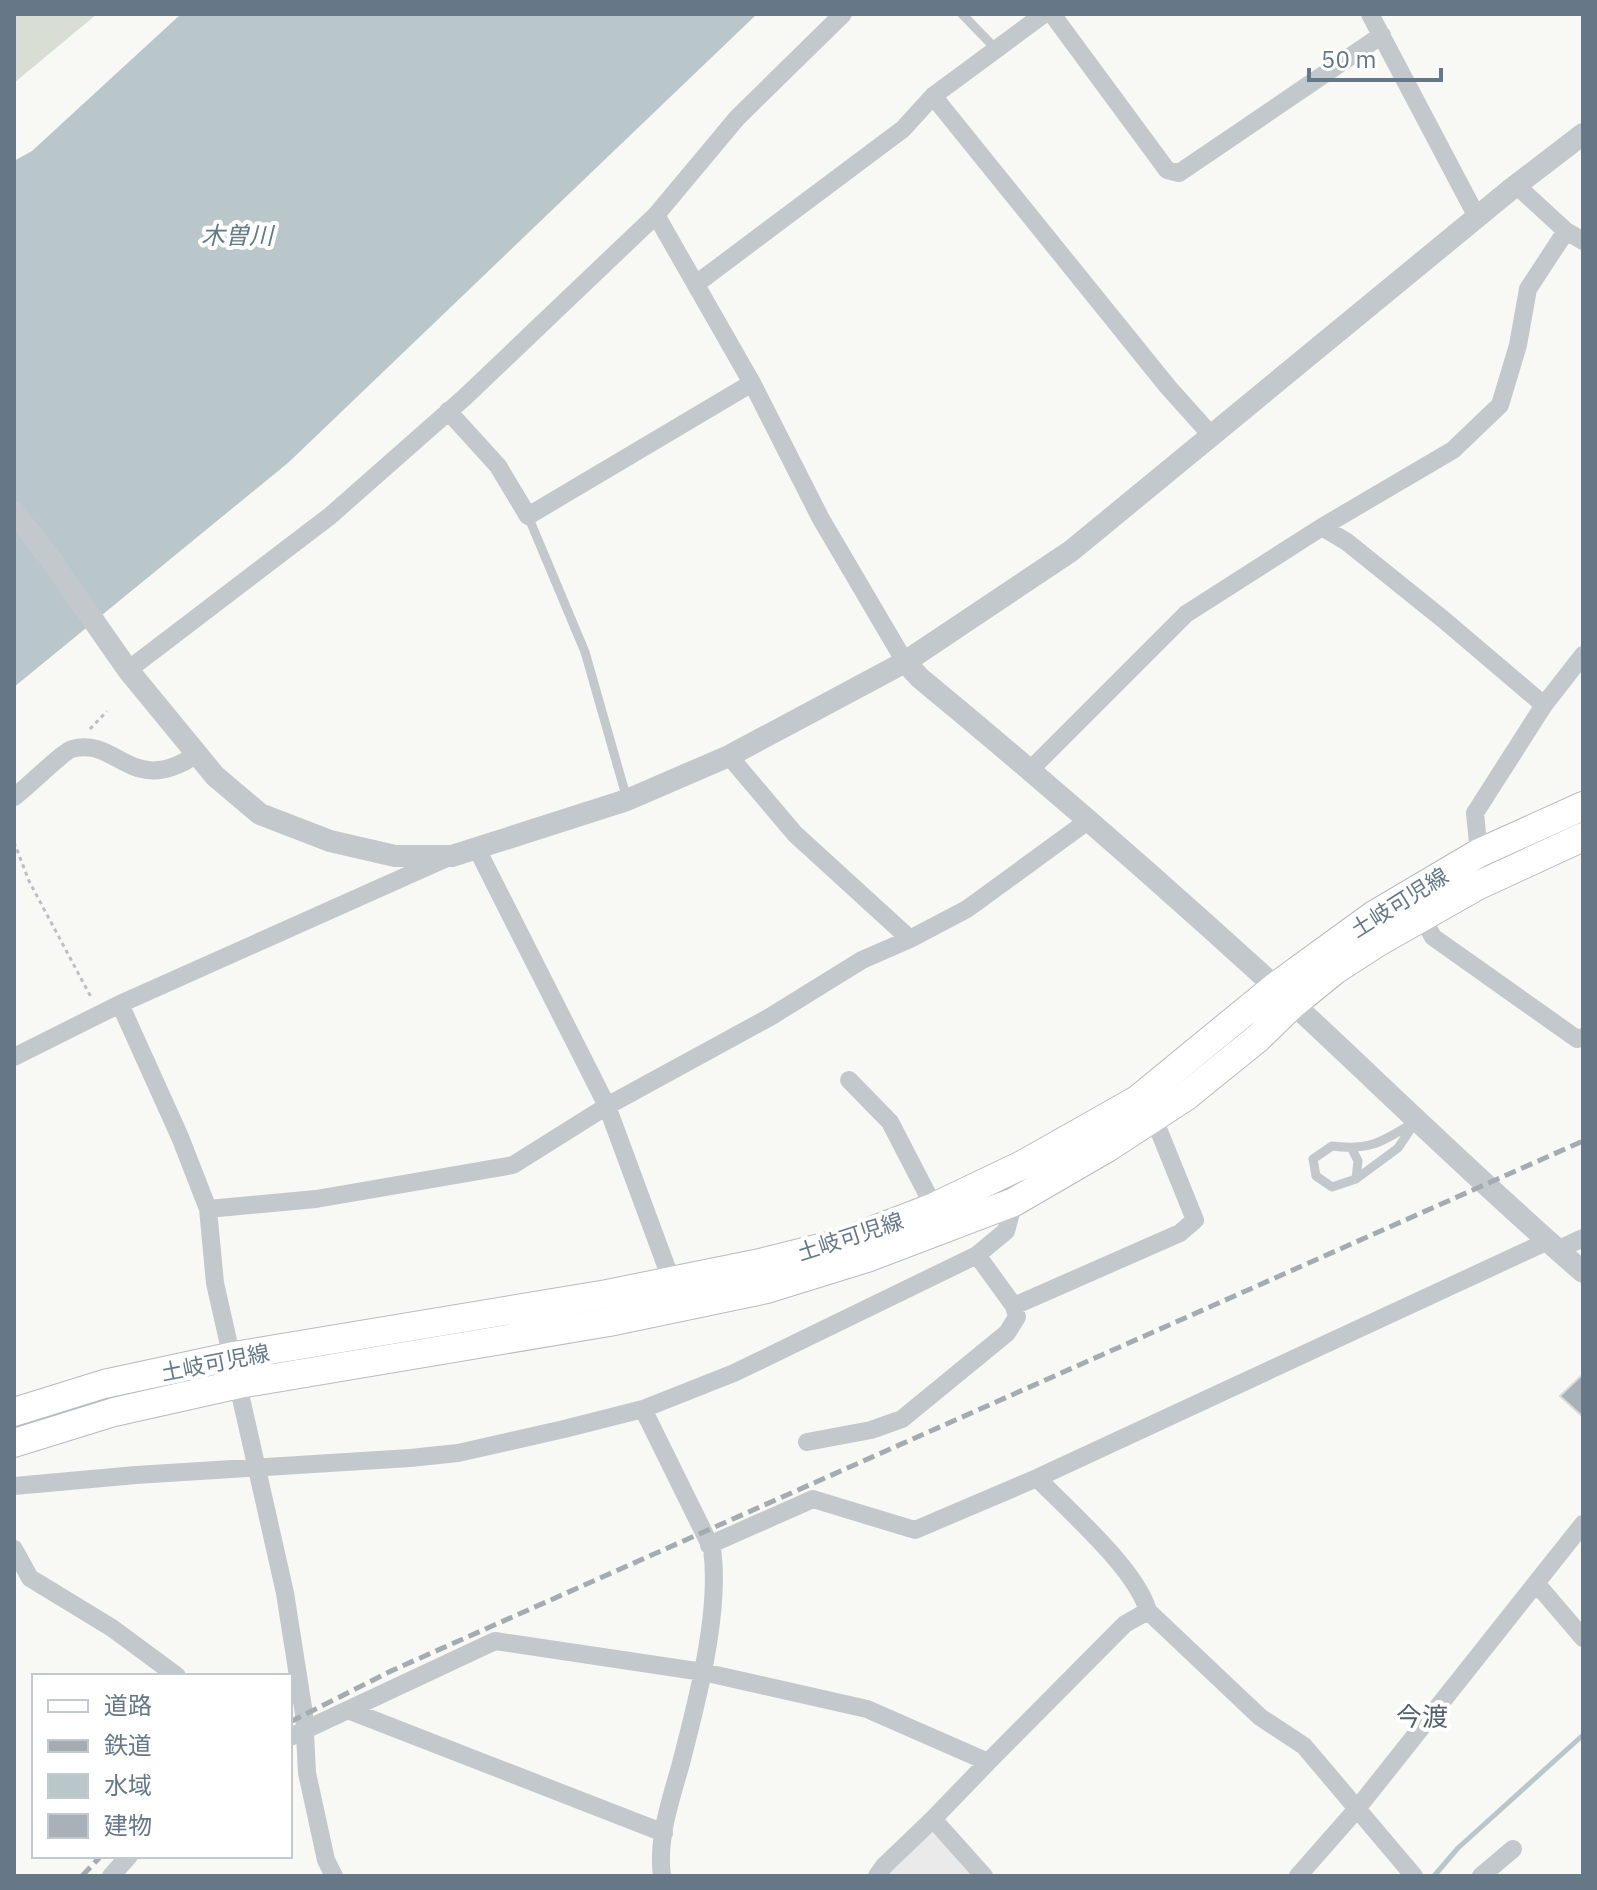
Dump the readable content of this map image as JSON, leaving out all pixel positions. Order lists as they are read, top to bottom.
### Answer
{
  "streets": {
    "main road": ["土岐可児線"]
  },
  "districts": ["今渡"],
  "water": ["木曽川"],
  "legend": [
    "道路",
    "鉄道",
    "水域",
    "建物"
  ],
  "scale_bar": "50 m"
}
